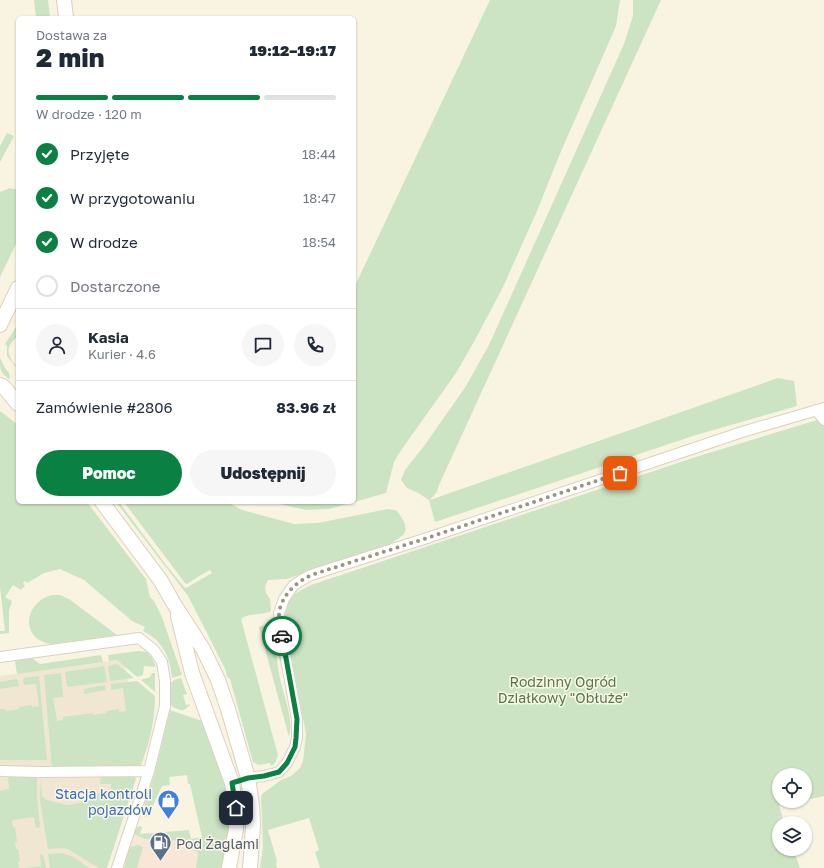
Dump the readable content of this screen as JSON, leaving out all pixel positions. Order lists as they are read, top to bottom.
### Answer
{
  "parks": ["Rodzinny Ogród Działkowy \"Obłuże\""],
  "places": {
    "shop": ["Stacja kontroli pojazdów"],
    "fuel station": ["Pod Żaglami"]
  },
  "page": {
    "heading": ["2 min", "Dostawa za", "19:12–19:17"],
    "panel": [
      "Kasia",
      "Kurier · 4.6",
      "Zamówienie #2806",
      "83.96 zł"
    ],
    "bar": "W drodze · 120 m",
    "list": [
      ["Przyjęte", "18:44"],
      ["W przygotowaniu", "18:47"],
      ["W drodze", "18:54"],
      "Dostarczone"
    ],
    "buttons": ["Pomoc", "Udostępnij"]
  }
}
